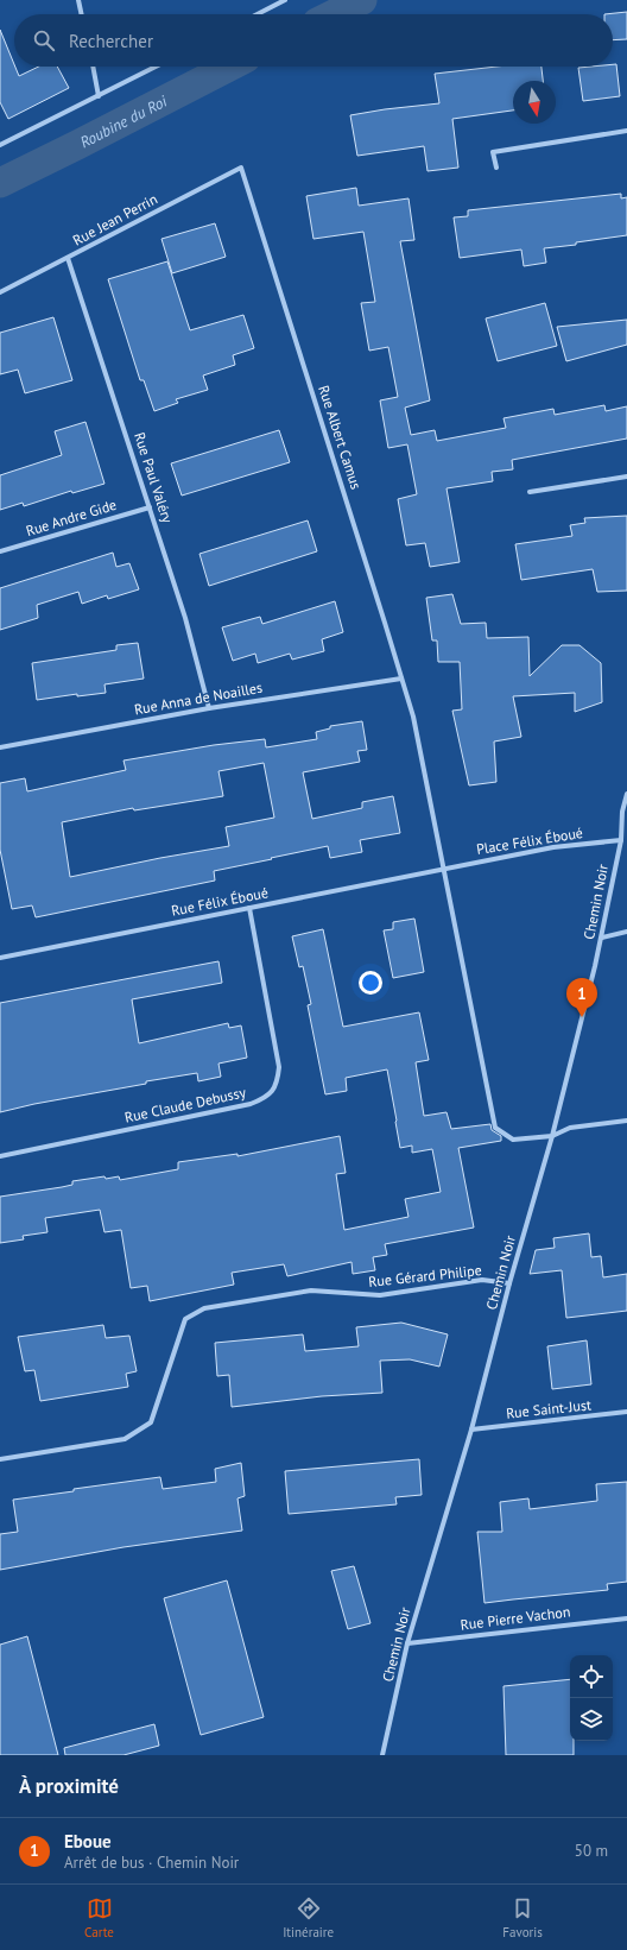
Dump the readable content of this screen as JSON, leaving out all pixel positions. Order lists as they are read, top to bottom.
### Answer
{
  "streets": {
    "street": [
      "Rue Jean Perrin",
      "Rue Albert Camus",
      "Rue Paul Valéry",
      "Rue Andre Gide",
      "Rue Anna de Noailles",
      "Place Félix Éboué",
      "Rue Félix Éboué",
      "Chemin Noir",
      "Rue Claude Debussy",
      "Rue Gérard Philipe",
      "Rue Saint-Just",
      "Rue Pierre Vachon"
    ]
  },
  "crossings": [
    ["Rue Jean Perrin", "Rue Albert Camus"],
    ["Rue Jean Perrin", "Rue Paul Valéry"],
    ["Rue Albert Camus", "Rue Anna de Noailles"],
    ["Rue Albert Camus", "Place Félix Éboué"],
    ["Rue Albert Camus", "Rue Félix Éboué"],
    ["Rue Albert Camus", "Chemin Noir"],
    ["Rue Paul Valéry", "Rue Andre Gide"],
    ["Rue Paul Valéry", "Rue Anna de Noailles"],
    ["Place Félix Éboué", "Rue Félix Éboué"],
    ["Place Félix Éboué", "Chemin Noir"],
    ["Rue Félix Éboué", "Rue Claude Debussy"],
    ["Chemin Noir", "Rue Gérard Philipe"],
    ["Chemin Noir", "Rue Saint-Just"],
    ["Chemin Noir", "Rue Pierre Vachon"]
  ],
  "water": ["Roubine du Roi"],
  "north": "bottom",
  "page": {
    "search": "Rechercher",
    "pins": "1",
    "heading": "À proximité",
    "list": [
      {
        "mark": "1",
        "name": "Eboue",
        "note": "Arrêt de bus · Chemin Noir",
        "value": "50 m"
      }
    ],
    "nav": ["Carte", "Itinéraire", "Favoris"]
  }
}
